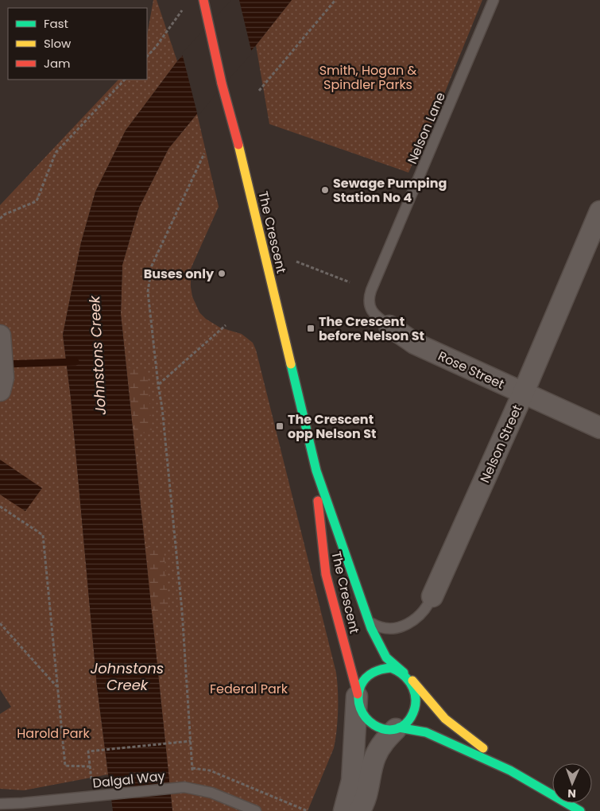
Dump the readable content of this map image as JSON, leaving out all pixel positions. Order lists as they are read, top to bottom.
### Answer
{
  "streets": {
    "main road": ["The Crescent"],
    "street": ["Rose Street", "Nelson Street"],
    "lane": ["Nelson Lane", "Dalgal Way"]
  },
  "crossings": [
    ["Nelson Lane", "Rose Street"],
    ["The Crescent", "Nelson Street"],
    ["Rose Street", "Nelson Street"]
  ],
  "water": ["Johnstons Creek"],
  "parks": ["Smith, Hogan & Spindler Parks", "Federal Park", "Harold Park"],
  "places": {
    "other": ["Sewage Pumping Station No 4", "Buses only"],
    "transit": ["The Crescent before Nelson St", "The Crescent opp Nelson St"]
  },
  "legend": ["Fast", "Slow", "Jam"],
  "north": "bottom"
}
